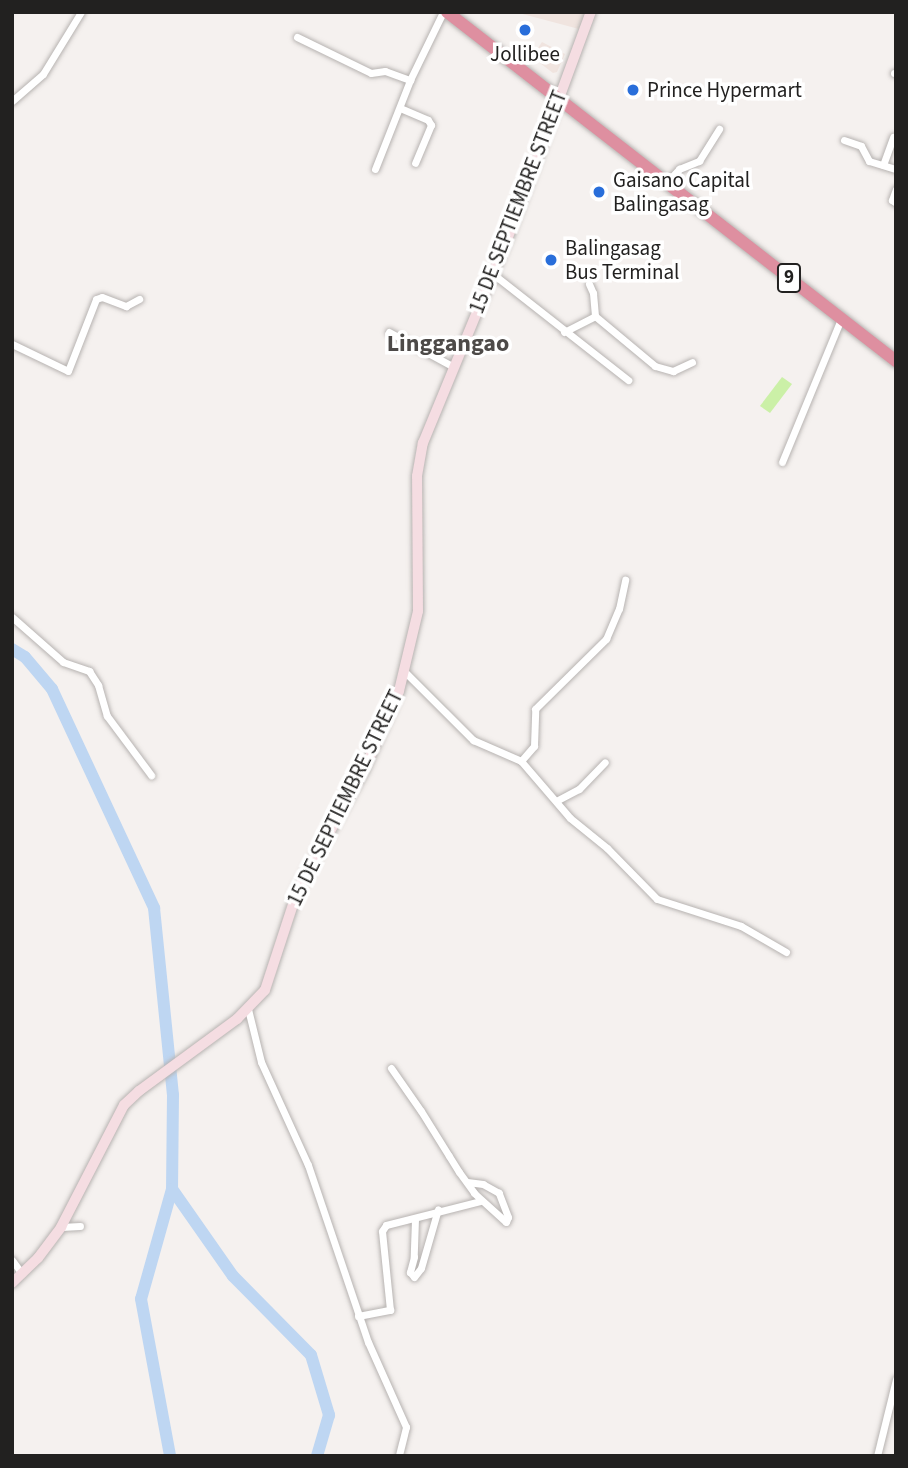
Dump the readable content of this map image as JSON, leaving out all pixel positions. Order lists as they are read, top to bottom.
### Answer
{
  "streets": {
    "highway": ["9"],
    "street": ["15 DE SEPTIEMBRE STREET"]
  },
  "crossings": [
    ["15 DE SEPTIEMBRE STREET", "9"]
  ],
  "districts": ["Linggangao"],
  "places": [
    "Jollibee",
    "Prince Hypermart",
    "Gaisano Capital Balingasag",
    "Balingasag Bus Terminal"
  ]
}
